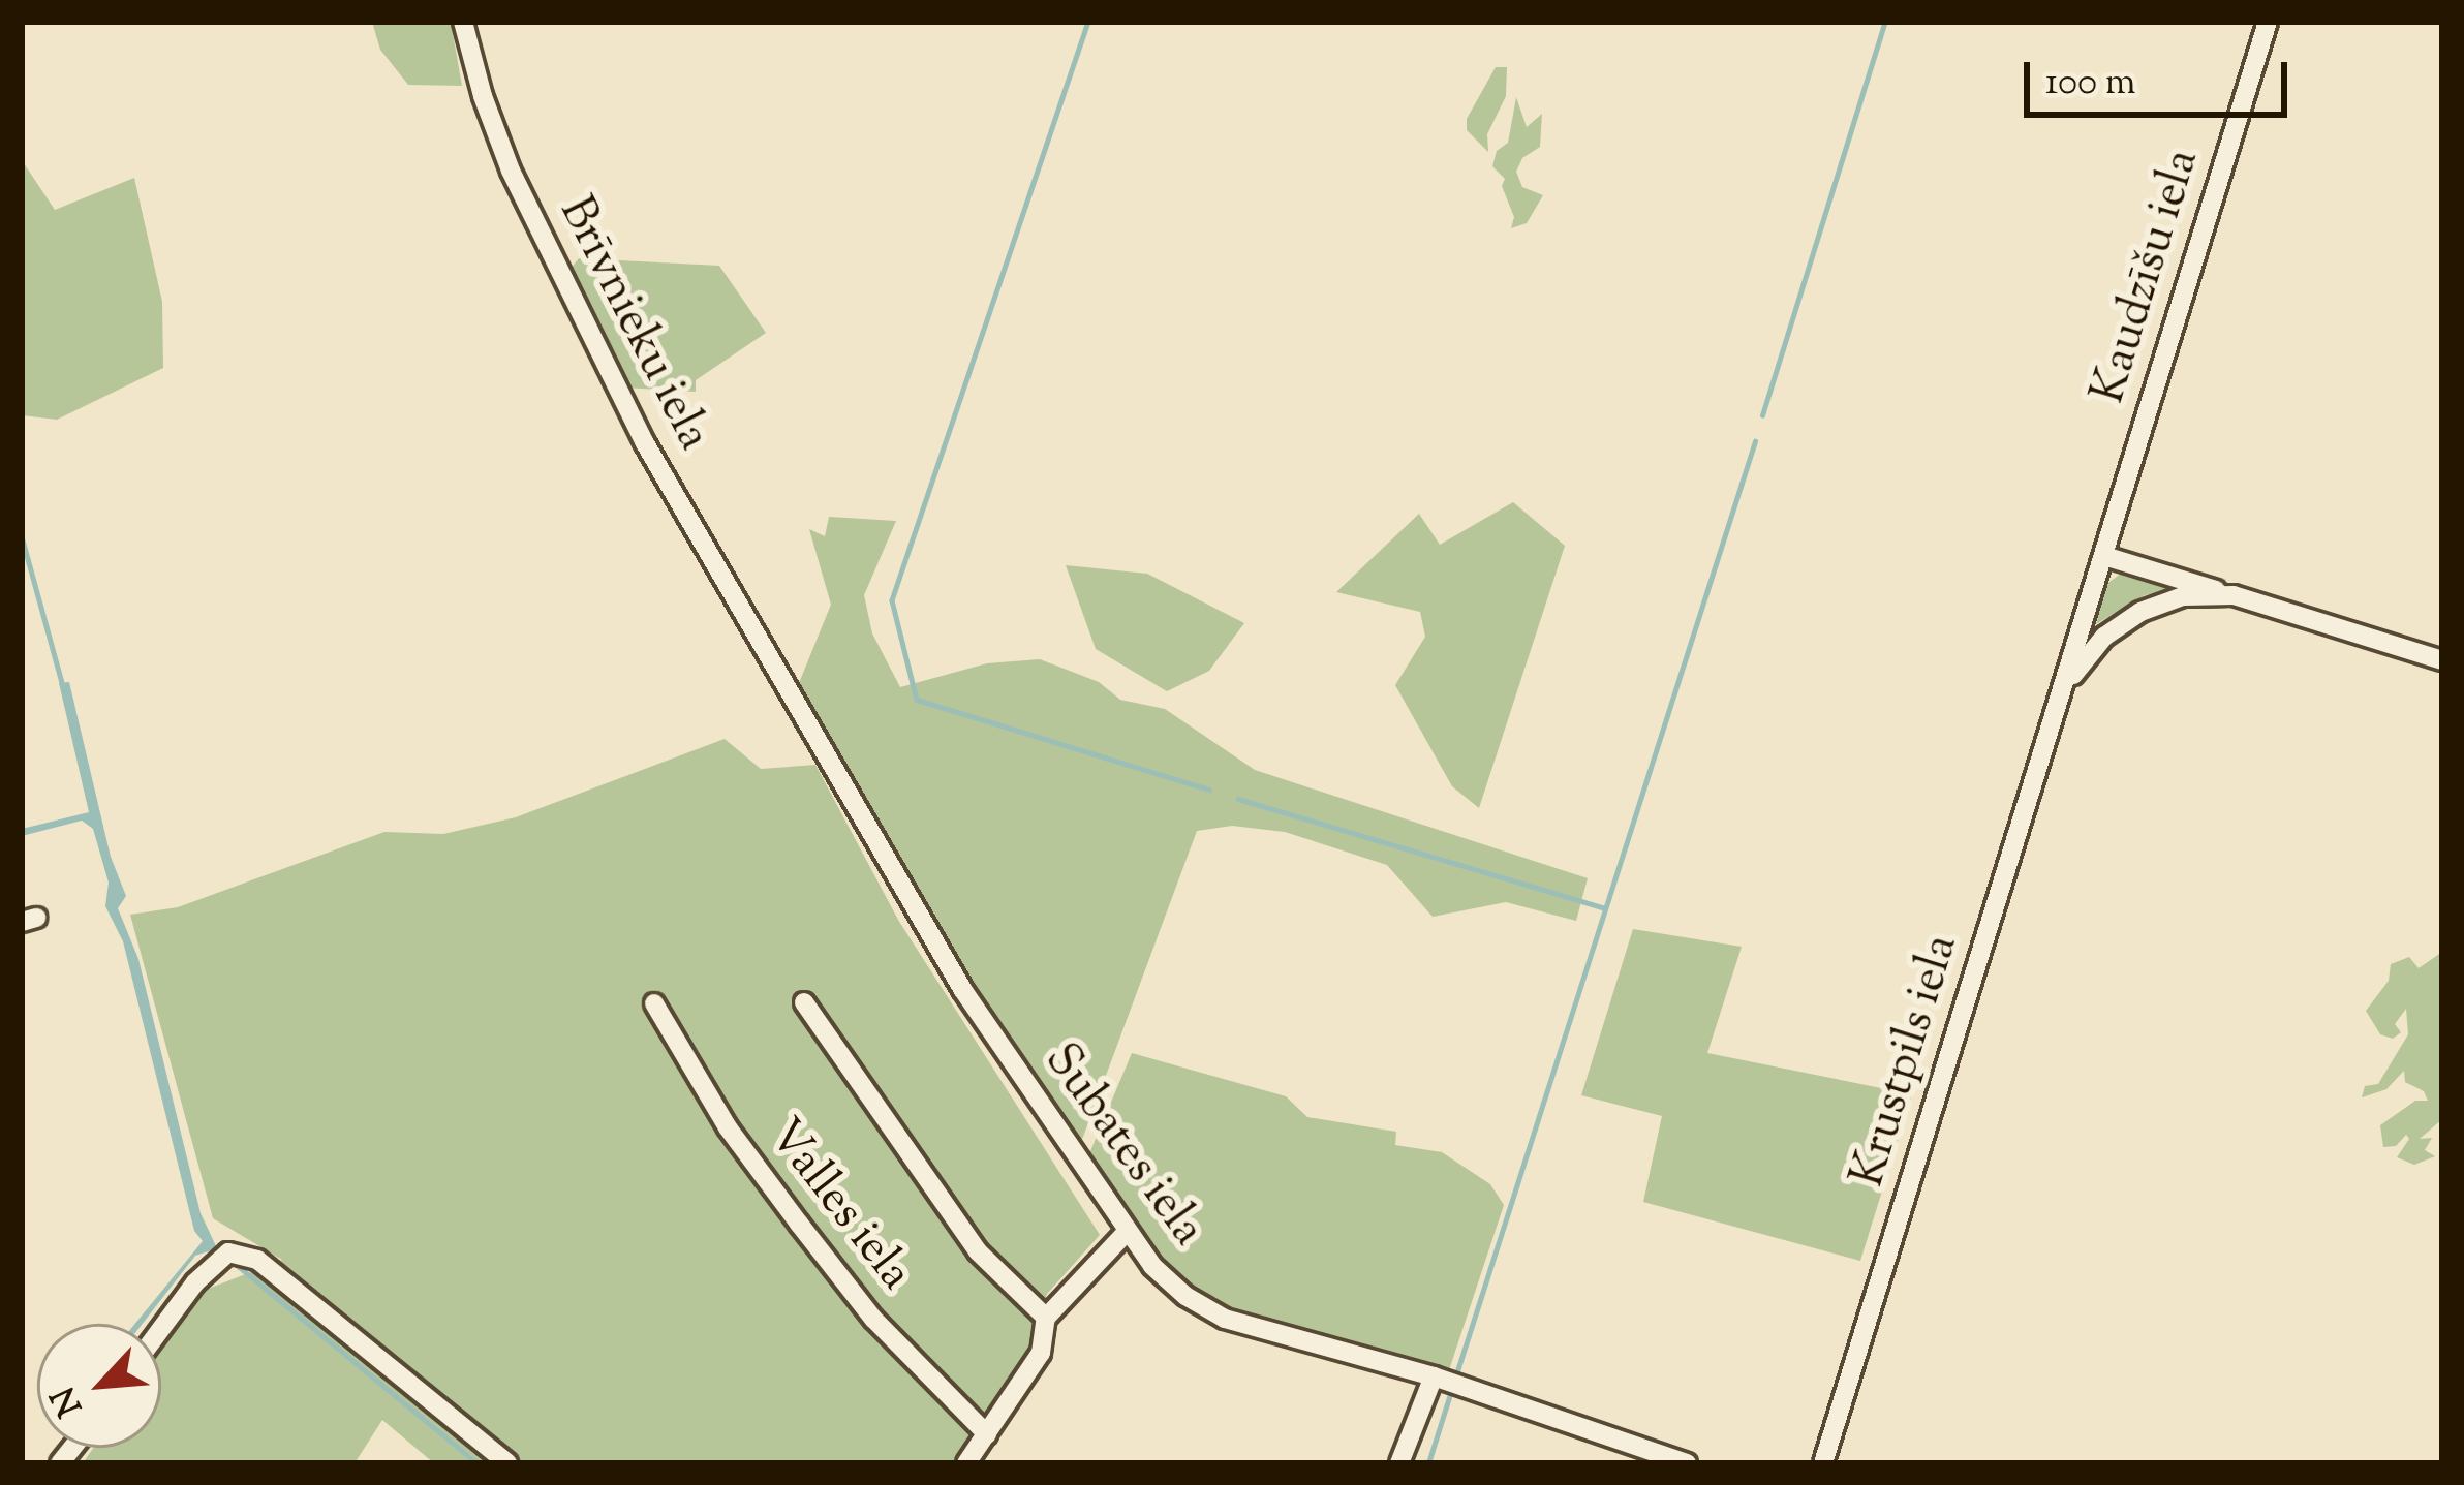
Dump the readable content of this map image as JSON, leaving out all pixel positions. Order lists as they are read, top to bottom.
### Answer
{
  "streets": {
    "street": [
      "Kaudzīšu iela",
      "Brīvnieku iela",
      "Krustpils iela",
      "Subates iela",
      "Valles iela"
    ]
  },
  "crossings": [
    ["Kaudzīšu iela", "Krustpils iela"],
    ["Brīvnieku iela", "Subates iela"]
  ],
  "scale_bar": "100 m",
  "north": "bottom left"
}
